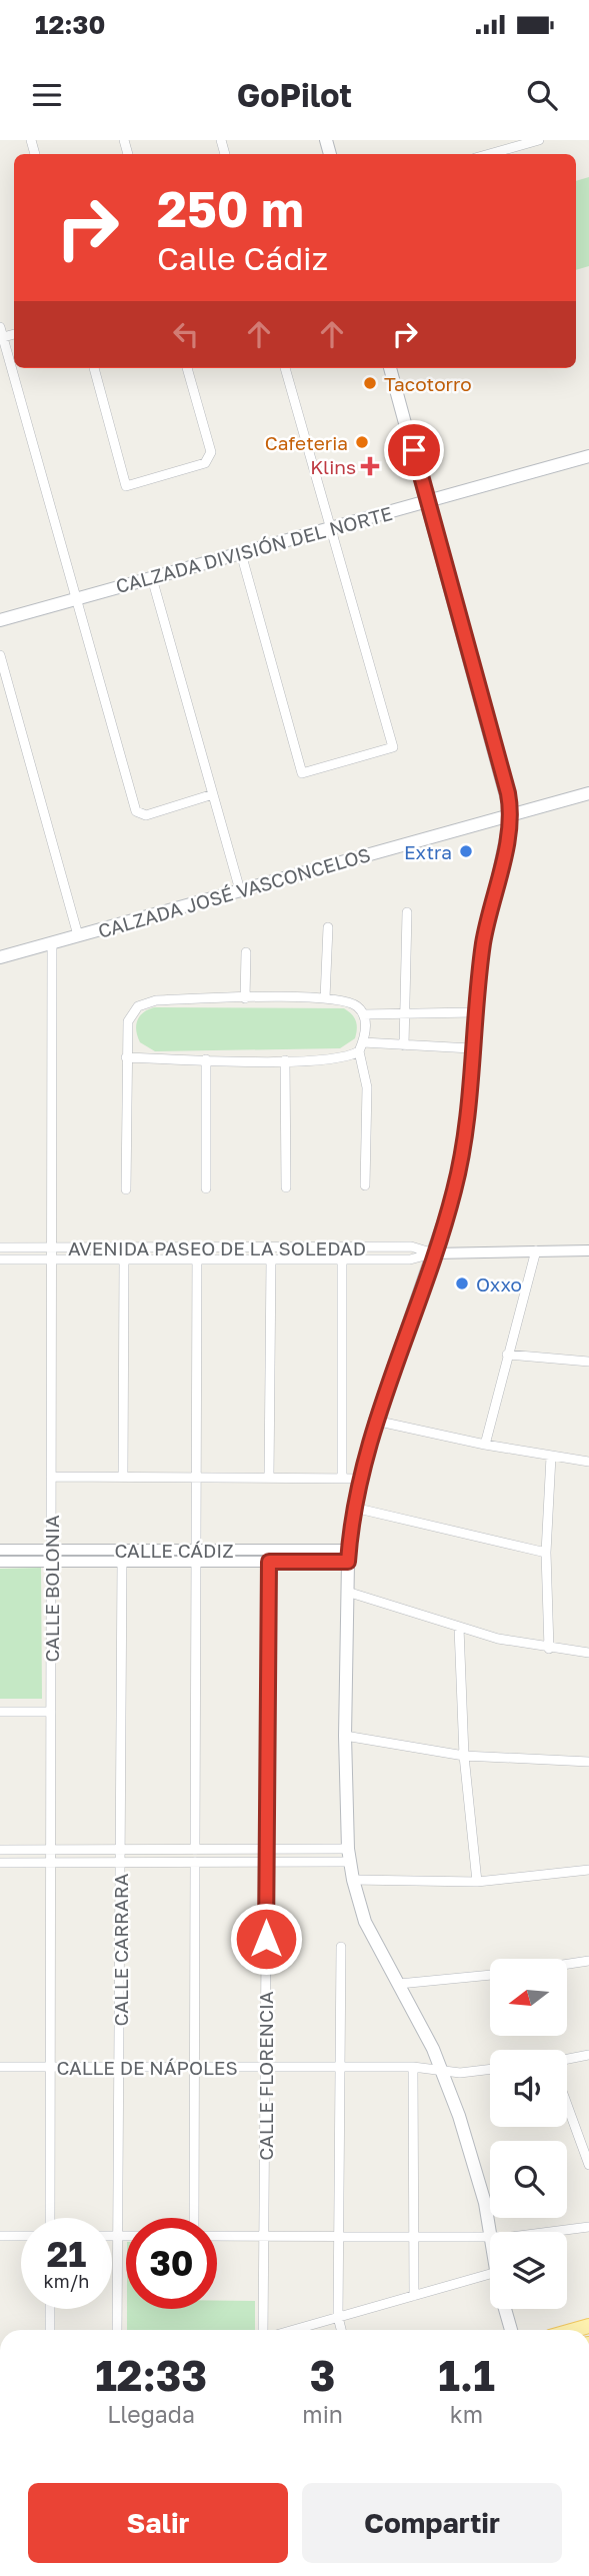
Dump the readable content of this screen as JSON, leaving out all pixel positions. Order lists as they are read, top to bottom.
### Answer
{
  "streets": {
    "main road": ["CALZADA DIVISIÓN DEL NORTE", "CALZADA JOSÉ VASCONCELOS"],
    "street": [
      "AVENIDA PASEO DE LA SOLEDAD",
      "CALLE CÁDIZ",
      "CALLE BOLONIA",
      "CALLE CARRARA",
      "CALLE DE NÁPOLES",
      "CALLE FLORENCIA"
    ]
  },
  "crossings": [
    ["CALZADA JOSÉ VASCONCELOS", "CALLE BOLONIA"],
    ["AVENIDA PASEO DE LA SOLEDAD", "CALLE BOLONIA"],
    ["CALLE CÁDIZ", "CALLE BOLONIA"],
    ["CALLE CÁDIZ", "CALLE CARRARA"],
    ["CALLE CÁDIZ", "CALLE FLORENCIA"],
    ["CALLE BOLONIA", "CALLE DE NÁPOLES"],
    ["CALLE CARRARA", "CALLE DE NÁPOLES"],
    ["CALLE DE NÁPOLES", "CALLE FLORENCIA"]
  ],
  "places": {
    "other": [
      "Tacotorro",
      "Cafeteria",
      "Extra",
      "Oxxo"
    ],
    "health": ["Klins"]
  },
  "north": "left",
  "page": {
    "status": "12:30",
    "header": "GoPilot",
    "turn": ["250 m", "Calle Cádiz"],
    "speed": "21 km/h",
    "limit": "30",
    "eta": [
      "12:33",
      "Llegada",
      "3",
      "min",
      "1.1",
      "km"
    ],
    "buttons": ["Salir", "Compartir"]
  }
}
